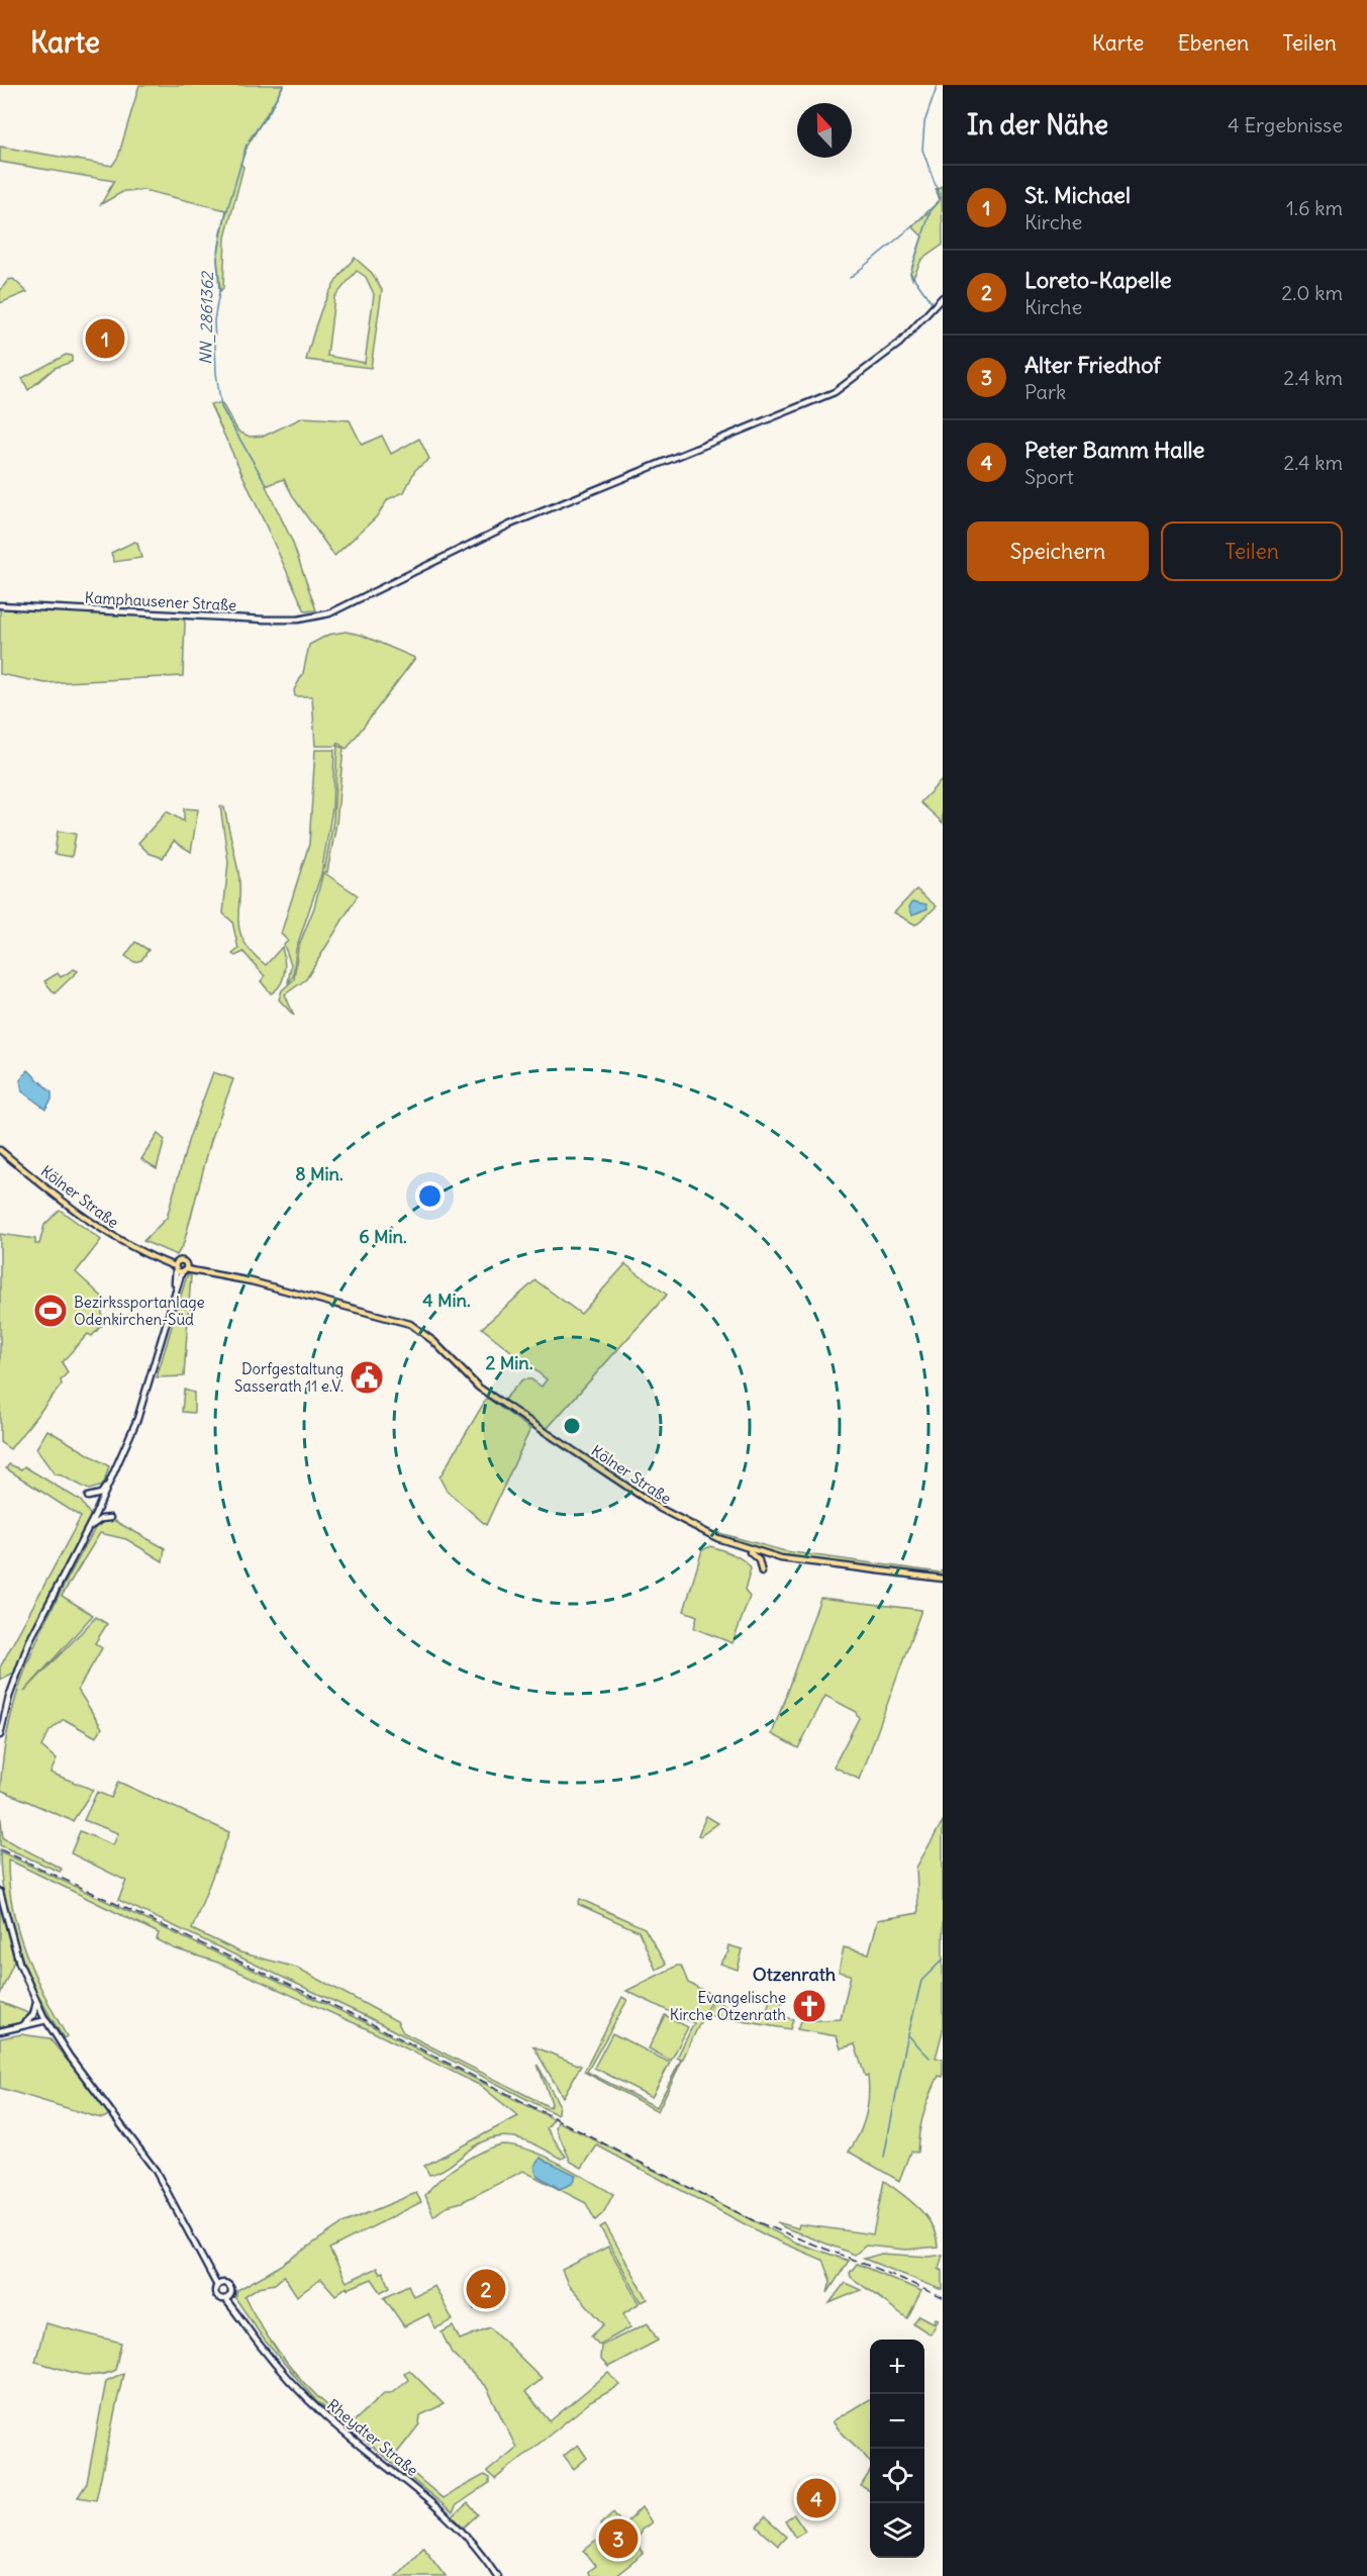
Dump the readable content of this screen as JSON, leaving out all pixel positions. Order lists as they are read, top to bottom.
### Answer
{
  "streets": {
    "main road": ["Kamphausener Straße", "Kölner Straße", "Rheydter Straße"]
  },
  "districts": ["Otzenrath"],
  "water": ["NN_2861362"],
  "places": {
    "sports": ["Bezirkssportanlage Odenkirchen-Süd"],
    "public building": ["Dorfgestaltung Sasserath 11 e.V."],
    "church": ["Evangelische Kirche Otzenrath"]
  },
  "north": "top",
  "page": {
    "header": "Karte",
    "nav": ["Karte", "Ebenen", "Teilen"],
    "heading": ["In der Nähe", "4 Ergebnisse"],
    "list": [
      {
        "mark": "1",
        "name": "St. Michael",
        "note": "Kirche",
        "value": "1.6 km"
      },
      {
        "mark": "2",
        "name": "Loreto-Kapelle",
        "note": "Kirche",
        "value": "2.0 km"
      },
      {
        "mark": "3",
        "name": "Alter Friedhof",
        "note": "Park",
        "value": "2.4 km"
      },
      {
        "mark": "4",
        "name": "Peter Bamm Halle",
        "note": "Sport",
        "value": "2.4 km"
      }
    ],
    "pins": [
      "1",
      "2",
      "4",
      "3"
    ],
    "buttons": ["Speichern", "Teilen"],
    "map_buttons": ["+", "−"]
  },
  "rings": [
    "8 Min.",
    "6 Min.",
    "4 Min.",
    "2 Min."
  ]
}
